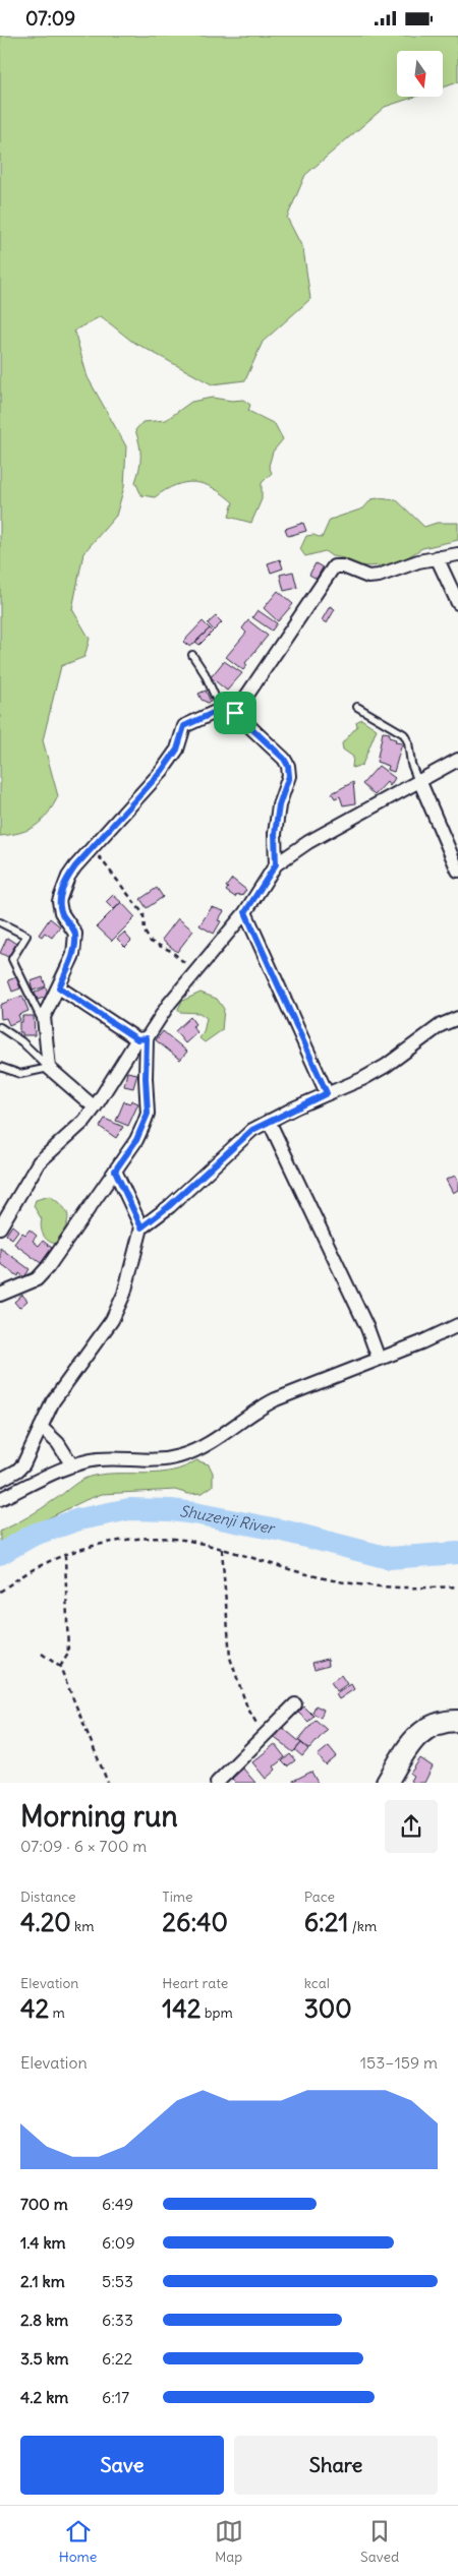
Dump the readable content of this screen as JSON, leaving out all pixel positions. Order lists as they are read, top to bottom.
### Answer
{
  "water": ["Shuzenji River"],
  "north": "bottom",
  "page": {
    "status": "07:09",
    "heading": ["Morning run", "07:09 · 6 × 700 m"],
    "stats": [
      ["Distance", "4.20 km"],
      ["Time", "26:40"],
      ["Pace", "6:21 /km"],
      ["Elevation", "42 m"],
      ["Heart rate", "142 bpm"],
      ["kcal", "300"]
    ],
    "chart": ["Elevation", "153–159 m"],
    "list": [
      {
        "name": "700 m",
        "note": "6:49"
      },
      {
        "name": "1.4 km",
        "note": "6:09"
      },
      {
        "name": "2.1 km",
        "note": "5:53"
      },
      {
        "name": "2.8 km",
        "note": "6:33"
      },
      {
        "name": "3.5 km",
        "note": "6:22"
      },
      {
        "name": "4.2 km",
        "note": "6:17"
      }
    ],
    "buttons": ["Save", "Share"],
    "tabs": ["Home", "Map", "Saved"]
  }
}
